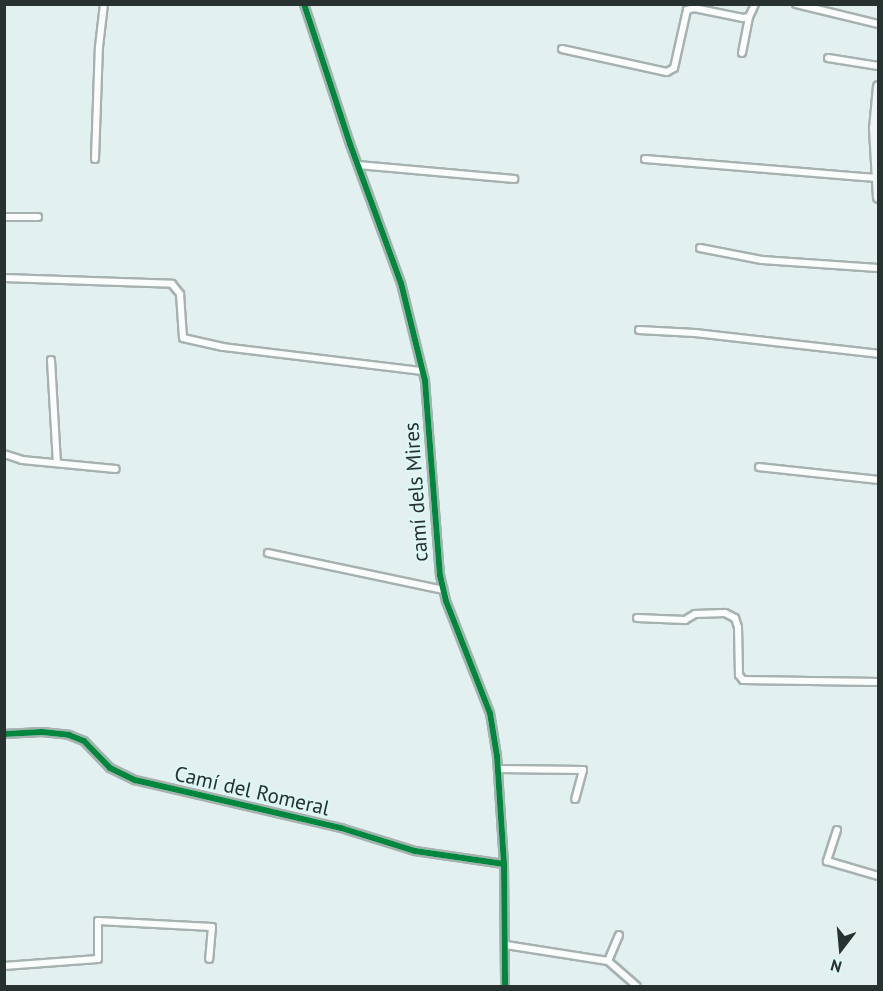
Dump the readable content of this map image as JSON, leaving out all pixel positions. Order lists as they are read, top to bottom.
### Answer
{
  "streets": {
    "street": ["camí dels Mires", "Camí del Romeral"]
  },
  "crossings": [
    ["camí dels Mires", "Camí del Romeral"]
  ],
  "north": "bottom"
}
